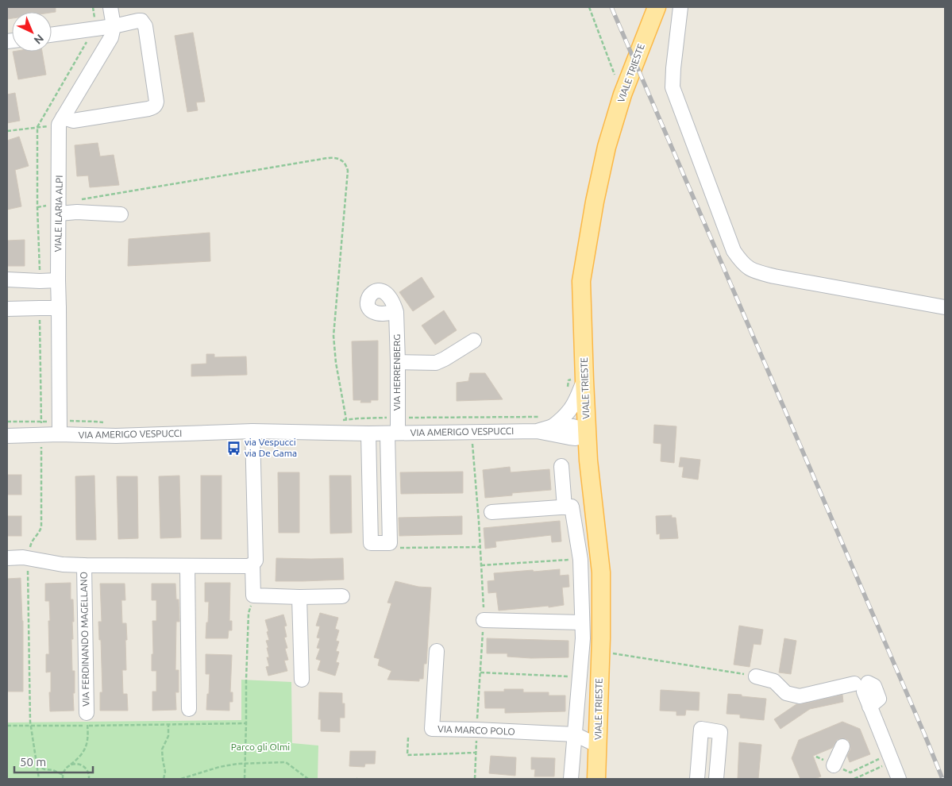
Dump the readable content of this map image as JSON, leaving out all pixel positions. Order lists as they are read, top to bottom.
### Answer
{
  "streets": {
    "main road": ["VIALE TRIESTE"],
    "street": [
      "VIALE ILARIA ALPI",
      "VIA HERRENBERG",
      "VIA AMERIGO VESPUCCI",
      "VIA FERDINANDO MAGELLANO",
      "VIA MARCO POLO"
    ]
  },
  "crossings": [
    ["VIALE TRIESTE", "VIA AMERIGO VESPUCCI"],
    ["VIALE TRIESTE", "VIA MARCO POLO"],
    ["VIALE ILARIA ALPI", "VIA AMERIGO VESPUCCI"],
    ["VIA HERRENBERG", "VIA AMERIGO VESPUCCI"]
  ],
  "parks": ["Parco gli Olmi"],
  "places": {
    "bus stop": ["via Vespucci via De Gama"]
  },
  "scale_bar": "50 m",
  "north": "bottom right"
}
